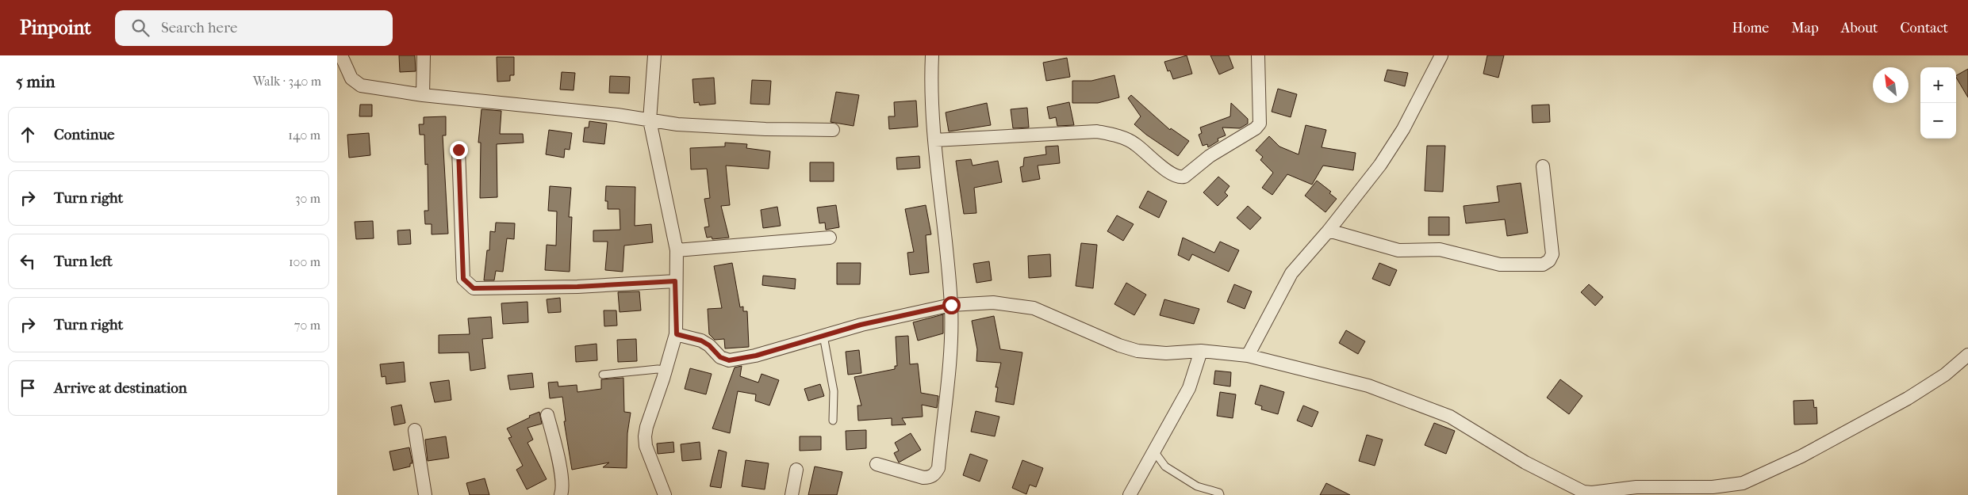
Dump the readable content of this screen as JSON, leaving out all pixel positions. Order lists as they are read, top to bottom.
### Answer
{
  "north": "top left",
  "page": {
    "header": "Pinpoint",
    "search": "Search here",
    "nav": [
      "Home",
      "Map",
      "About",
      "Contact"
    ],
    "heading": ["5 min", "Walk · 340 m"],
    "map_buttons": ["+", "−"],
    "list": [
      ["Continue", "140 m"],
      ["Turn right", "30 m"],
      ["Turn left", "100 m"],
      ["Turn right", "70 m"],
      "Arrive at destination"
    ]
  }
}
